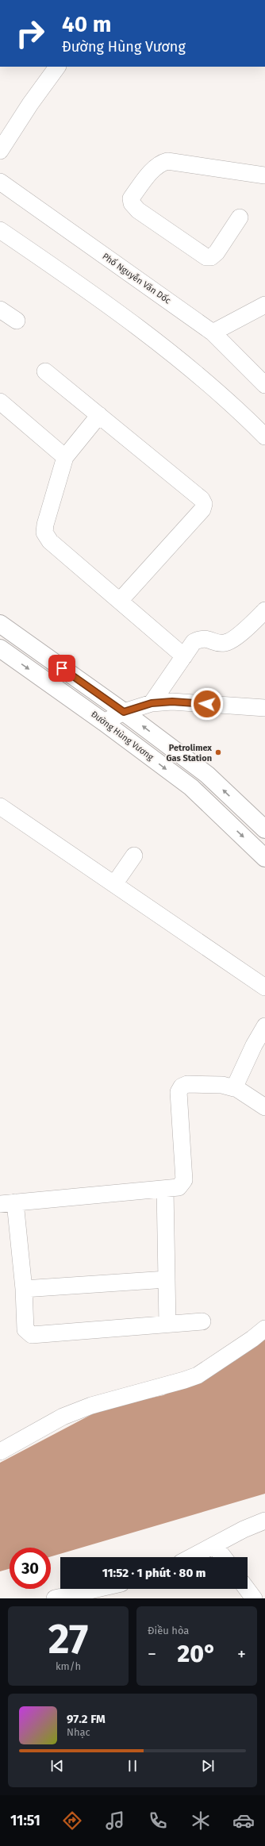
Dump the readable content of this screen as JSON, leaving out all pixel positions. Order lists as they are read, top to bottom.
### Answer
{
  "streets": {
    "main road": ["Đường Hùng Vương"],
    "street": ["Phố Nguyễn Văn Dốc"]
  },
  "places": ["Petrolimex Gas Station"],
  "page": {
    "turn": ["40 m", "Đường Hùng Vương"],
    "limit": "30",
    "trip": "11:52 · 1 phút · 80 m",
    "tile": [
      ["27", "km/h"],
      "Điều hòa"
    ],
    "heat": ["−", "20°", "+"],
    "song": ["97.2 FM", "Nhạc"],
    "tabs": "11:51"
  }
}
